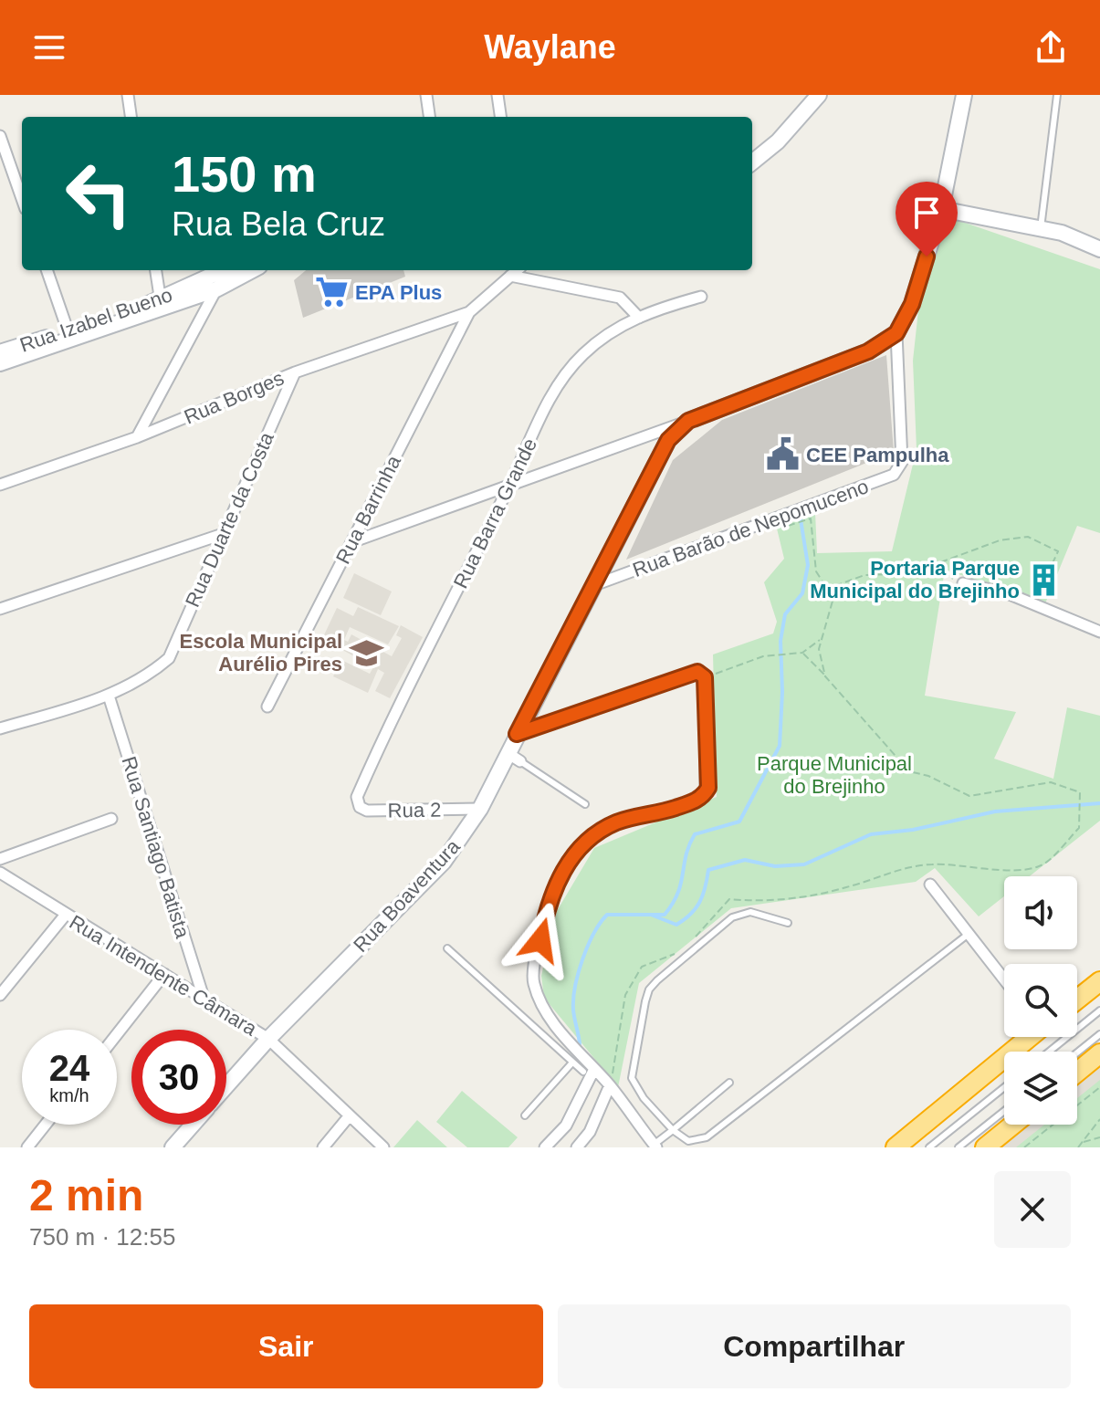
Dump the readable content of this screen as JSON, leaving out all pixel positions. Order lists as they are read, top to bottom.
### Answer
{
  "streets": {
    "street": [
      "Rua Izabel Bueno",
      "Rua Borges",
      "Rua Barrinha",
      "Rua Barra Grande",
      "Rua Duarte da Costa",
      "Rua Barão de Nepomuceno",
      "Rua 2",
      "Rua Santiago Batista",
      "Rua Boaventura",
      "Rua Intendente Câmara"
    ]
  },
  "crossings": [
    ["Rua Borges", "Rua Barrinha"],
    ["Rua Borges", "Rua Duarte da Costa"],
    ["Rua Barra Grande", "Rua 2"],
    ["Rua Duarte da Costa", "Rua Santiago Batista"],
    ["Rua Barão de Nepomuceno", "Rua Boaventura"],
    ["Rua 2", "Rua Boaventura"],
    ["Rua Santiago Batista", "Rua Intendente Câmara"],
    ["Rua Boaventura", "Rua Intendente Câmara"]
  ],
  "parks": ["Parque Municipal do Brejinho"],
  "places": {
    "supermarket": ["EPA Plus"],
    "public building": ["CEE Pampulha"],
    "building": ["Portaria Parque Municipal do Brejinho"],
    "school or university": ["Escola Municipal Aurélio Pires"]
  },
  "page": {
    "header": "Waylane",
    "turn": ["150 m", "Rua Bela Cruz"],
    "speed": "24 km/h",
    "limit": "30",
    "heading": ["2 min", "750 m · 12:55"],
    "buttons": ["Sair", "Compartilhar"]
  }
}
